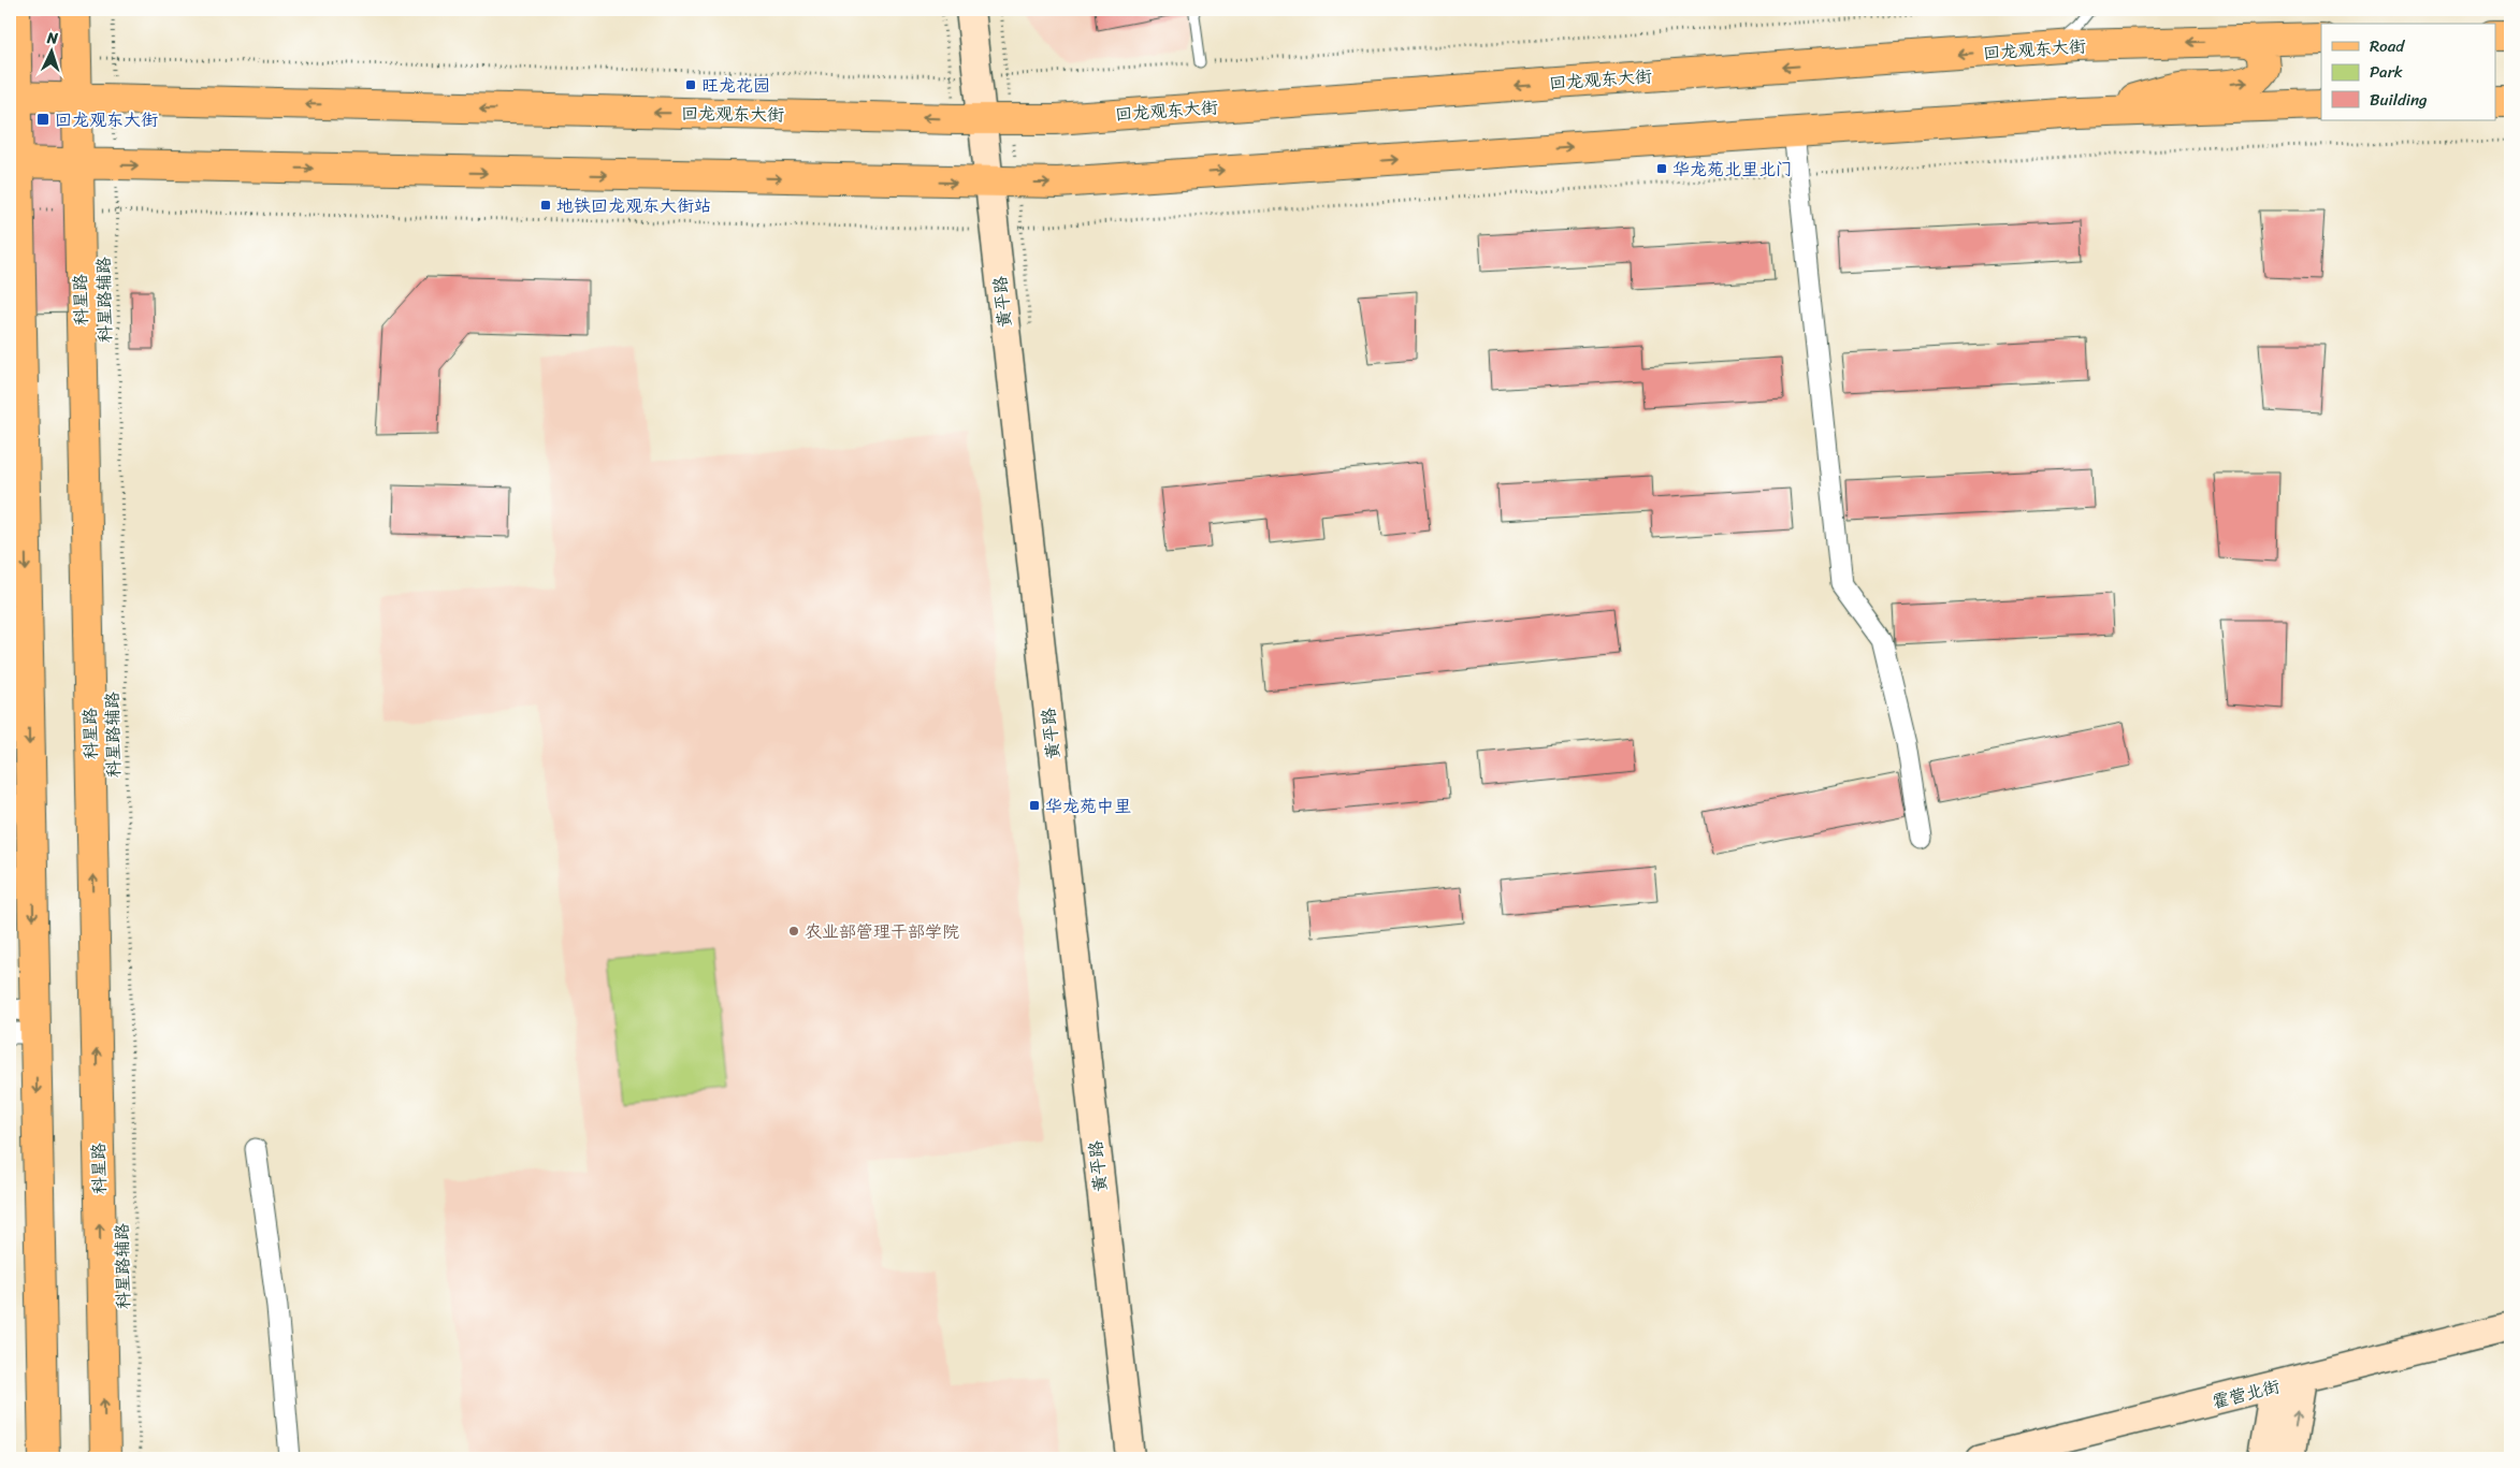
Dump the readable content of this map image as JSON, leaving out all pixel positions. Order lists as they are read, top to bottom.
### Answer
{
  "streets": {
    "main road": [
      "回龙观东大街",
      "科星路",
      "黄平路",
      "霍营北街"
    ],
    "path": ["科星路辅路"]
  },
  "crossings": [
    ["回龙观东大街", "科星路"],
    ["回龙观东大街", "科星路辅路"],
    ["回龙观东大街", "黄平路"]
  ],
  "places": {
    "transit": [
      "旺龙花园",
      "回龙观东大街",
      "华龙苑北里北门",
      "地铁回龙观东大街站",
      "华龙苑中里"
    ],
    "other": ["农业部管理干部学院"]
  },
  "legend": ["Road", "Park", "Building"],
  "north": "top"
}
